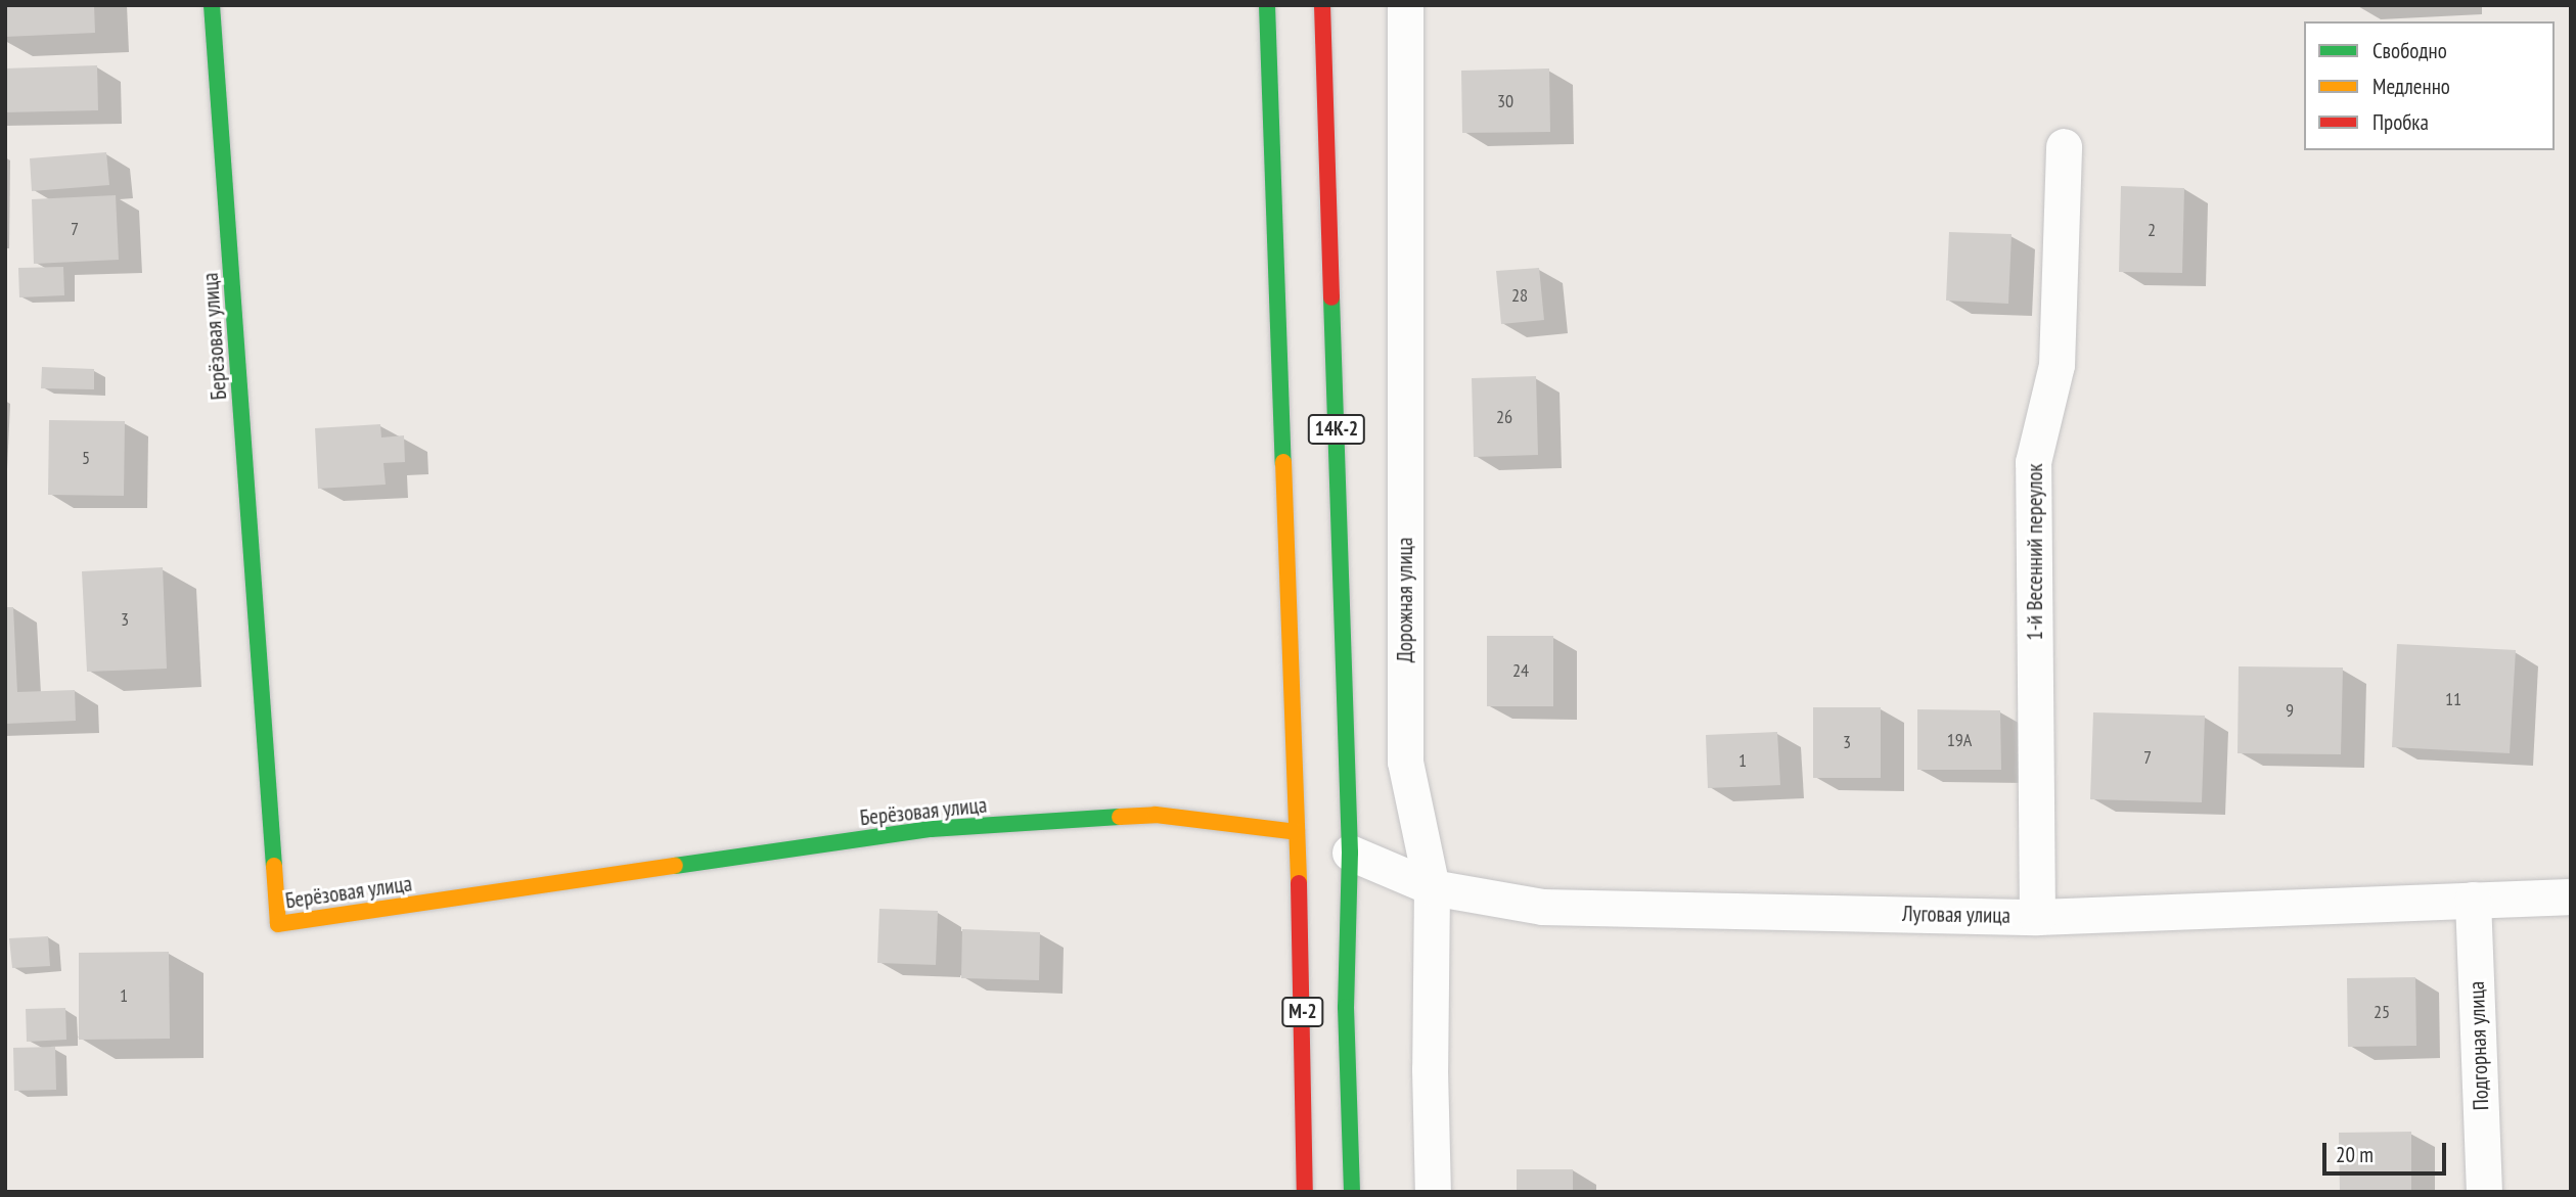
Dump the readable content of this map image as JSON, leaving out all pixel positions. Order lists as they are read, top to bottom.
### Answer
{
  "streets": {
    "main road": ["Берёзовая улица", "14К-2", "М-2"],
    "street": [
      "1-й Весенний переулок",
      "Дорожная улица",
      "Луговая улица",
      "Подгорная улица"
    ]
  },
  "crossings": [
    ["Берёзовая улица", "14К-2"],
    ["Берёзовая улица", "М-2"],
    ["14К-2", "Луговая улица"],
    ["14К-2", "М-2"],
    ["1-й Весенний переулок", "Луговая улица"],
    ["Дорожная улица", "Луговая улица"],
    ["Луговая улица", "М-2"],
    ["Луговая улица", "Подгорная улица"]
  ],
  "house_numbers": [
    "30",
    "7",
    "2",
    "28",
    "26",
    "5",
    "3",
    "24",
    "11",
    "9",
    "19А",
    "3",
    "7",
    "1",
    "1",
    "25"
  ],
  "legend": ["Свободно", "Медленно", "Пробка"],
  "scale_bar": "20 m"
}
